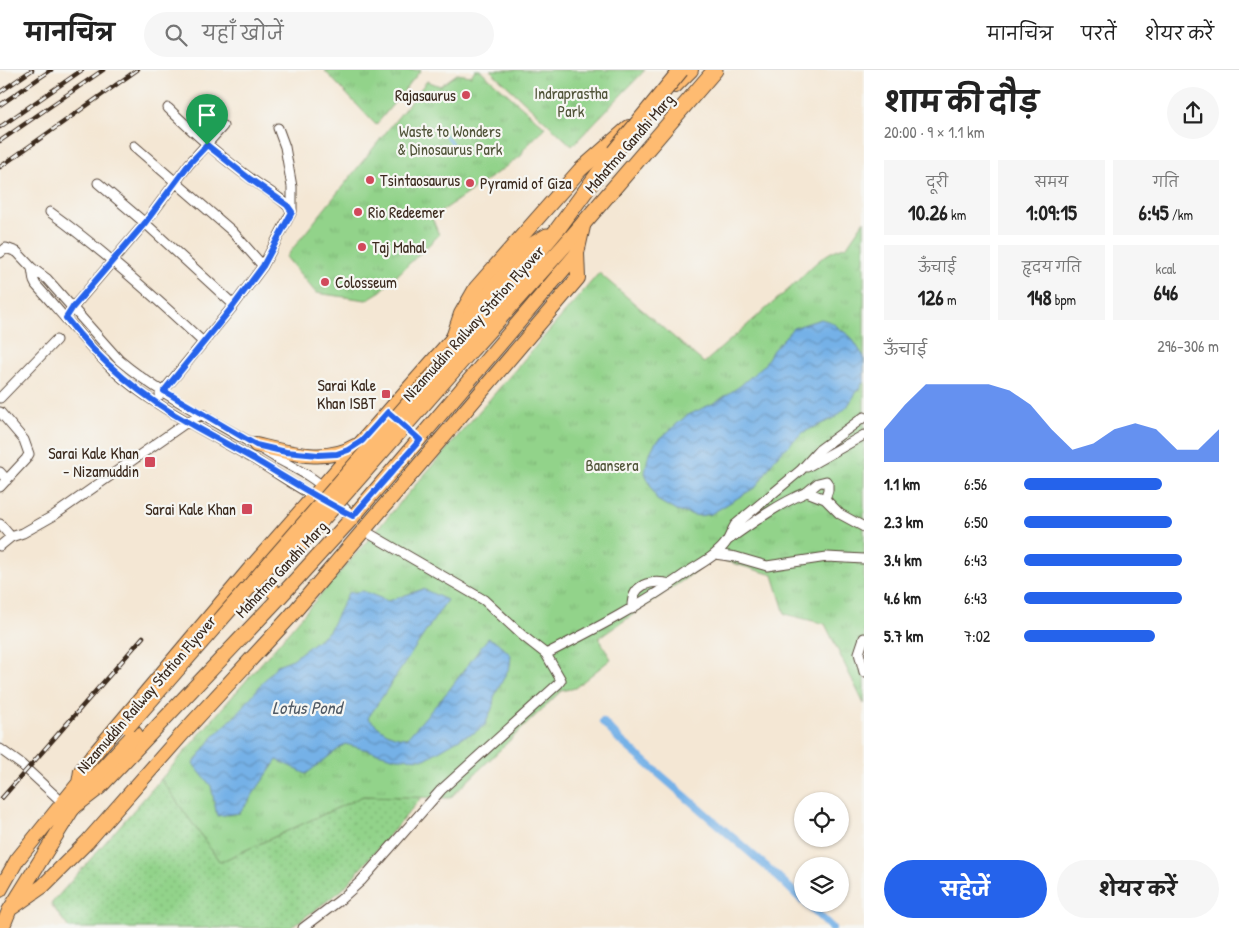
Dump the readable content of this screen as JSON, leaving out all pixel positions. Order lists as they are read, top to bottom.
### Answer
{
  "streets": {
    "highway": ["Mahatma Gandhi Marg", "Nizamuddin Railway Station Flyover"]
  },
  "crossings": [
    ["Mahatma Gandhi Marg", "Nizamuddin Railway Station Flyover"]
  ],
  "water": ["Lotus Pond"],
  "parks": ["Indraprastha Park", "Waste to Wonders & Dinosaurus Park", "Baansera"],
  "places": {
    "other": [
      "Rajasaurus",
      "Tsintaosaurus",
      "Pyramid of Giza",
      "Rio Redeemer",
      "Taj Mahal",
      "Colosseum"
    ],
    "transit": ["Sarai Kale Khan ISBT", "Sarai Kale Khan - Nizamuddin", "Sarai Kale Khan"]
  },
  "page": {
    "header": "मानचित्र",
    "search": "यहाँ खोजें",
    "nav": ["मानचित्र", "परतें", "शेयर करें"],
    "heading": ["शाम की दौड़", "20:00 · 9 × 1.1 km"],
    "stats": [
      ["दूरी", "10.26 km"],
      ["समय", "1:09:15"],
      ["गति", "6:45 /km"],
      ["ऊँचाई", "126 m"],
      ["हृदय गति", "148 bpm"],
      ["kcal", "646"]
    ],
    "chart": ["ऊँचाई", "296–306 m"],
    "list": [
      {
        "name": "1.1 km",
        "note": "6:56"
      },
      {
        "name": "2.3 km",
        "note": "6:50"
      },
      {
        "name": "3.4 km",
        "note": "6:43"
      },
      {
        "name": "4.6 km",
        "note": "6:43"
      },
      {
        "name": "5.7 km",
        "note": "7:02"
      }
    ],
    "buttons": ["सहेजें", "शेयर करें"]
  }
}
